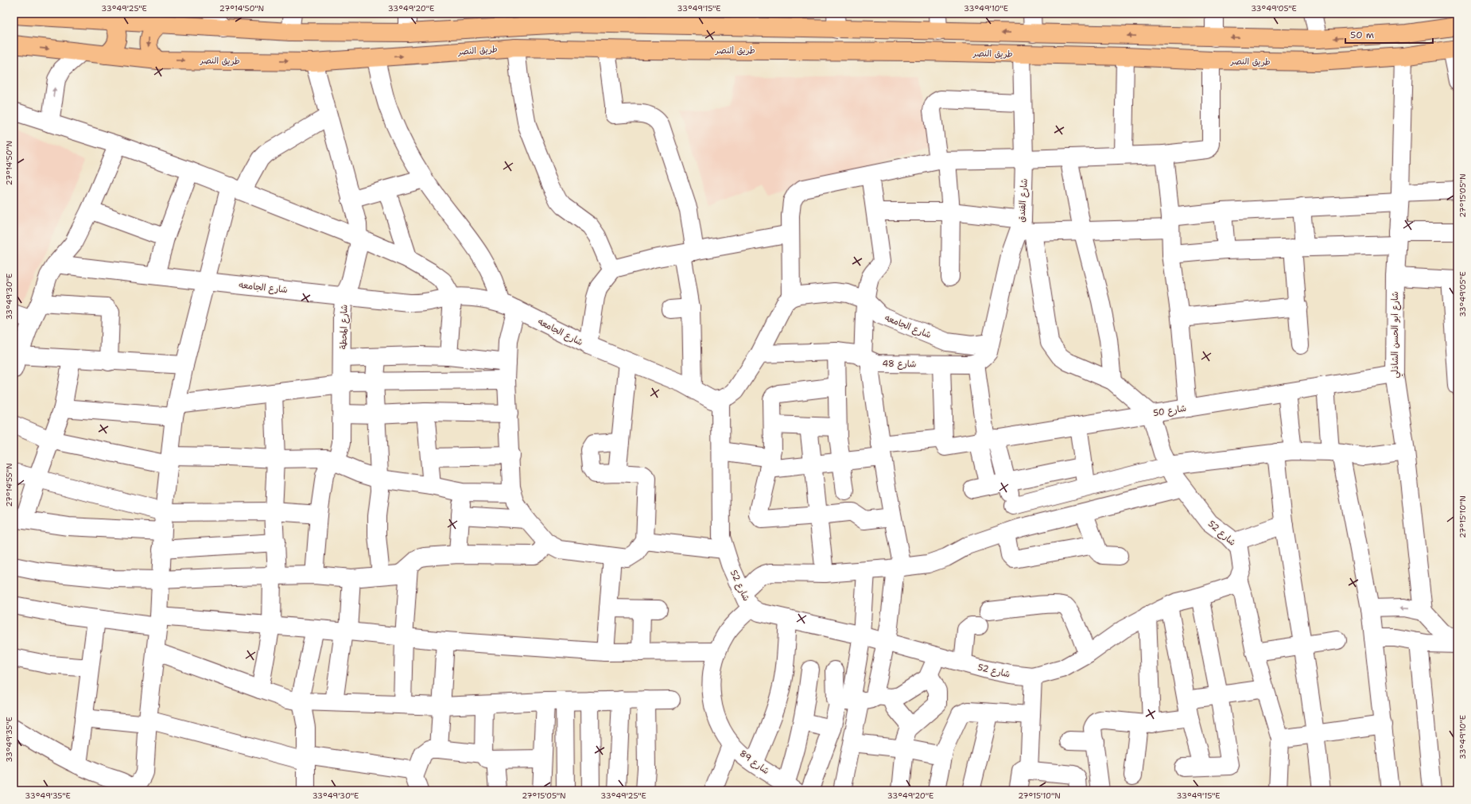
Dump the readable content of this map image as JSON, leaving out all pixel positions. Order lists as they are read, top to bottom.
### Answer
{
  "streets": {
    "main road": ["طريق النصر"],
    "street": [
      "شارع الفندق",
      "شارع الجامعه",
      "شارع المحطة",
      "شارع ابو الحسن الشاذلي",
      "شارع 48",
      "شارع 50",
      "شارع 52",
      "شارع 89"
    ]
  },
  "crossings": [
    ["طريق النصر", "شارع الفندق"],
    ["طريق النصر", "شارع المحطة"],
    ["طريق النصر", "شارع ابو الحسن الشاذلي"],
    ["شارع الفندق", "شارع الجامعه"],
    ["شارع الجامعه", "شارع المحطة"],
    ["شارع الجامعه", "شارع 52"],
    ["شارع ابو الحسن الشاذلي", "شارع 50"],
    ["شارع 50", "شارع 52"],
    ["شارع 52", "شارع 89"]
  ],
  "scale_bar": "50 m",
  "coordinates": [
    "33°49'25\"E",
    "27°14'50\"N",
    "33°49'20\"E",
    "33°49'15\"E",
    "33°49'10\"E",
    "33°49'05\"E",
    "27°15'05\"N",
    "33°49'30\"E",
    "27°14'55\"N",
    "27°15'10\"N",
    "33°49'35\"E"
  ]
}
